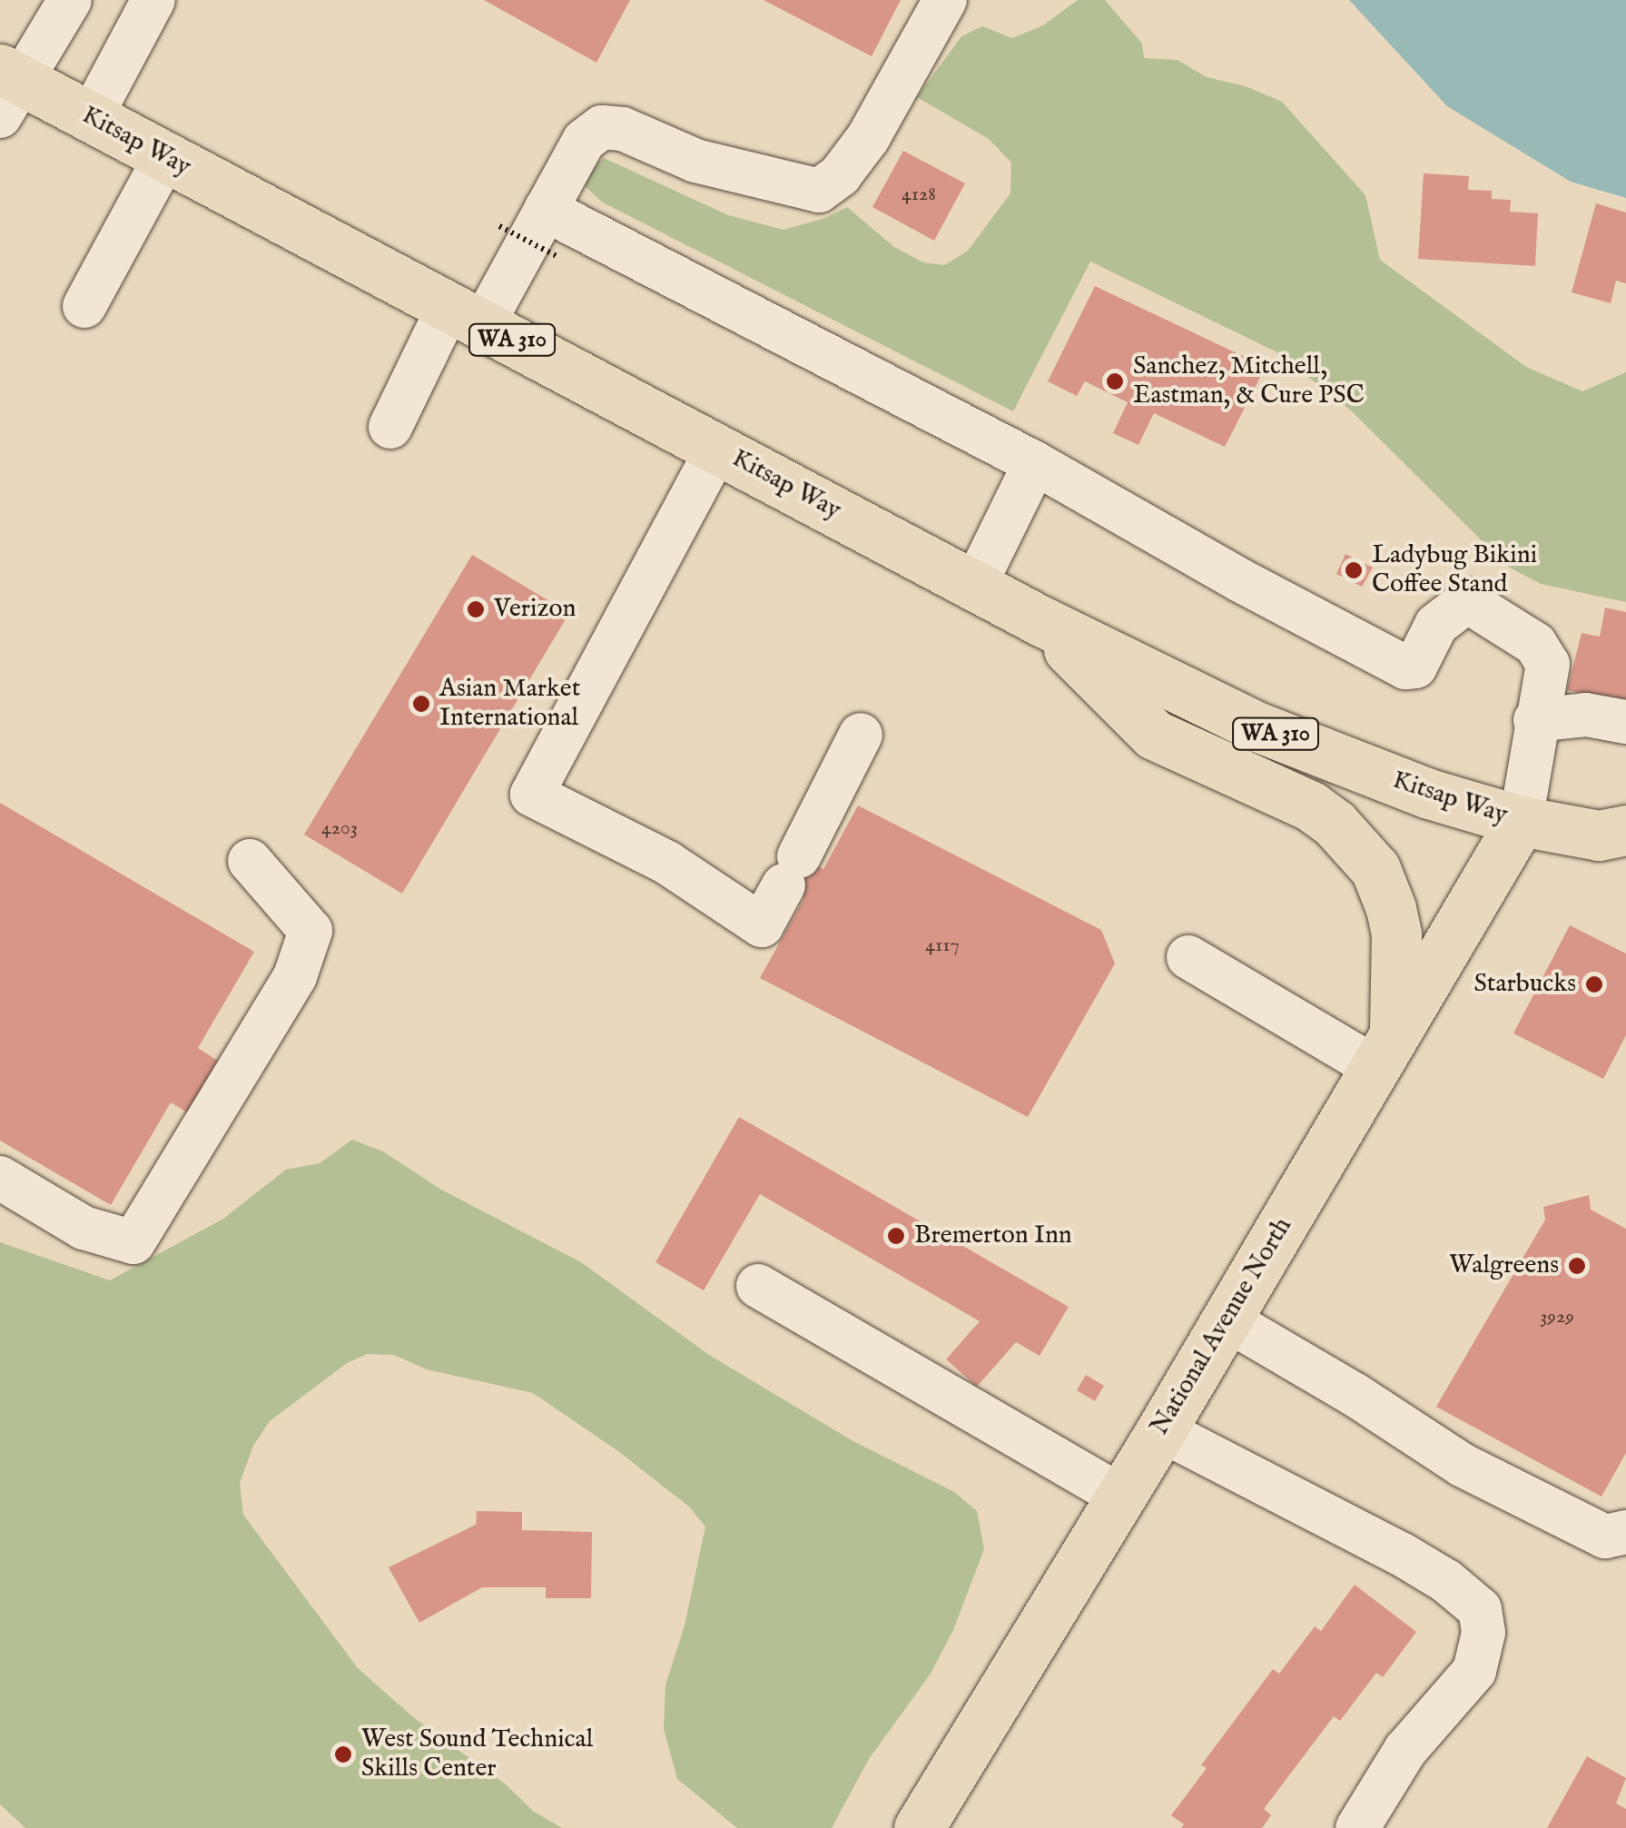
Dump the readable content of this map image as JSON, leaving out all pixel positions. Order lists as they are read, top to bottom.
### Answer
{
  "streets": {
    "main road": ["Kitsap Way", "WA 310", "National Avenue North"]
  },
  "crossings": [
    ["Kitsap Way", "National Avenue North"]
  ],
  "places": [
    "Sanchez, Mitchell, Eastman, & Cure PSC",
    "Ladybug Bikini Coffee Stand",
    "Verizon",
    "Asian Market International",
    "Starbucks",
    "Bremerton Inn",
    "Walgreens",
    "West Sound Technical Skills Center"
  ],
  "house_numbers": [
    "4128",
    "4203",
    "4117",
    "3929"
  ]
}
